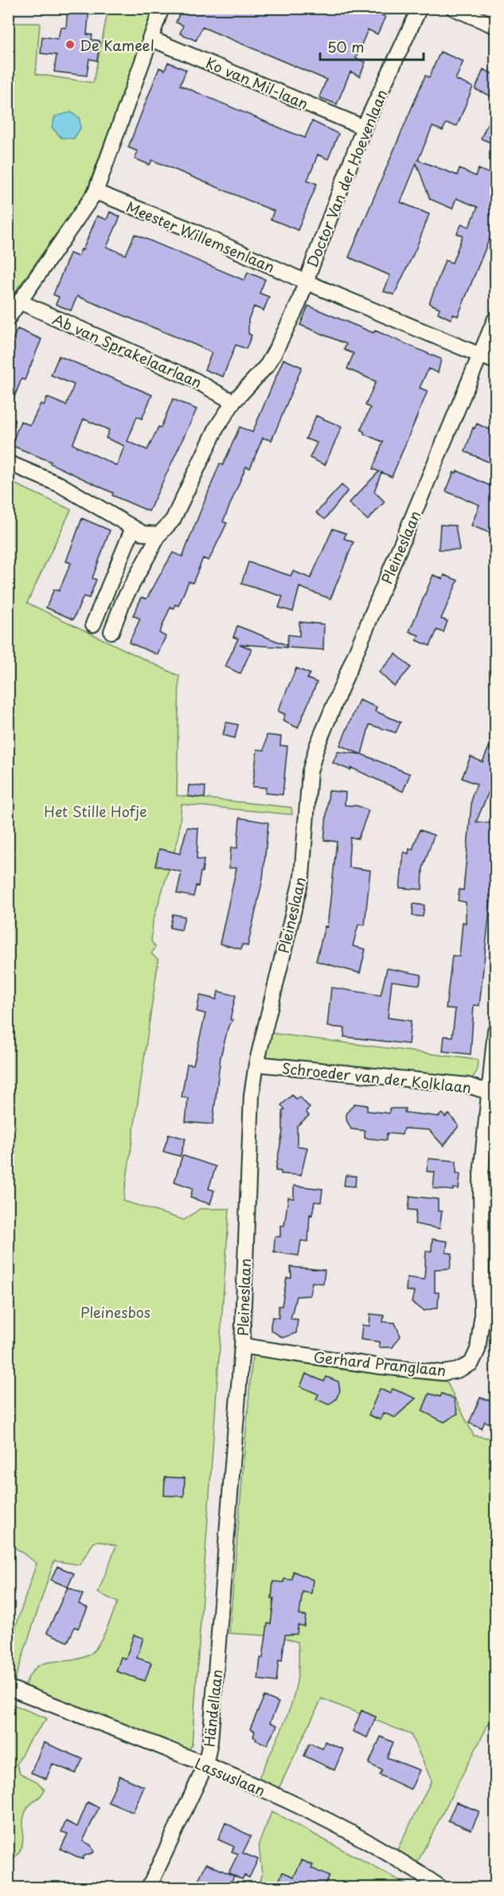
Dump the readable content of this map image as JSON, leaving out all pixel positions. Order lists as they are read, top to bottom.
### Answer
{
  "streets": {
    "street": [
      "Ko van Mil-laan",
      "Doctor Van der Hoevenlaan",
      "Meester Willemsenlaan",
      "Ab van Sprakelaarlaan",
      "Pleineslaan",
      "Schroeder van der Kolklaan",
      "Gerhard Pranglaan",
      "Händellaan",
      "Lassuslaan"
    ]
  },
  "crossings": [
    ["Ko van Mil-laan", "Doctor Van der Hoevenlaan"],
    ["Doctor Van der Hoevenlaan", "Meester Willemsenlaan"],
    ["Doctor Van der Hoevenlaan", "Pleineslaan"],
    ["Pleineslaan", "Schroeder van der Kolklaan"],
    ["Pleineslaan", "Gerhard Pranglaan"],
    ["Pleineslaan", "Händellaan"],
    ["Schroeder van der Kolklaan", "Gerhard Pranglaan"],
    ["Händellaan", "Lassuslaan"]
  ],
  "parks": ["Het Stille Hofje", "Pleinesbos"],
  "places": ["De Kameel"],
  "scale_bar": "50 m"
}
